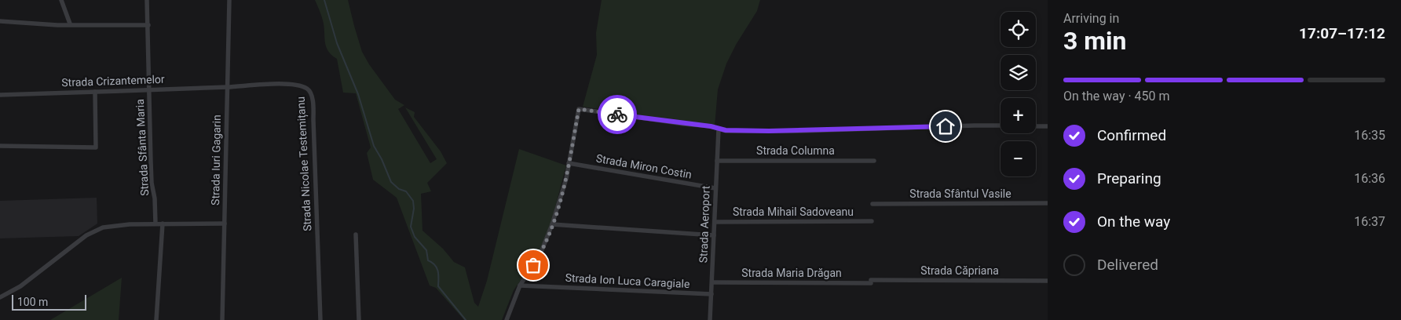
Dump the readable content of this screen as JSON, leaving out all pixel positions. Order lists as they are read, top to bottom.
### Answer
{
  "streets": {
    "street": [
      "Strada Crizantemelor",
      "Strada Sfânta Maria",
      "Strada Columna",
      "Strada Iuri Gagarin",
      "Strada Nicolae Testemițanu",
      "Strada Miron Costin",
      "Strada Sfântul Vasile",
      "Strada Mihail Sadoveanu",
      "Strada Aeroport",
      "Strada Căpriana",
      "Strada Maria Drăgan",
      "Strada Ion Luca Caragiale"
    ]
  },
  "crossings": [
    ["Strada Crizantemelor", "Strada Sfânta Maria"],
    ["Strada Crizantemelor", "Strada Iuri Gagarin"],
    ["Strada Crizantemelor", "Strada Nicolae Testemițanu"],
    ["Strada Columna", "Strada Aeroport"],
    ["Strada Iuri Gagarin", "Strada Nicolae Testemițanu"],
    ["Strada Miron Costin", "Strada Aeroport"],
    ["Strada Mihail Sadoveanu", "Strada Aeroport"],
    ["Strada Aeroport", "Strada Maria Drăgan"],
    ["Strada Aeroport", "Strada Ion Luca Caragiale"],
    ["Strada Căpriana", "Strada Maria Drăgan"]
  ],
  "scale_bar": "100 m",
  "page": {
    "heading": ["3 min", "Arriving in", "17:07–17:12"],
    "map_buttons": ["+", "−"],
    "bar": "On the way · 450 m",
    "list": [
      ["Confirmed", "16:35"],
      ["Preparing", "16:36"],
      ["On the way", "16:37"],
      "Delivered"
    ],
    "scale": "100 m"
  }
}
